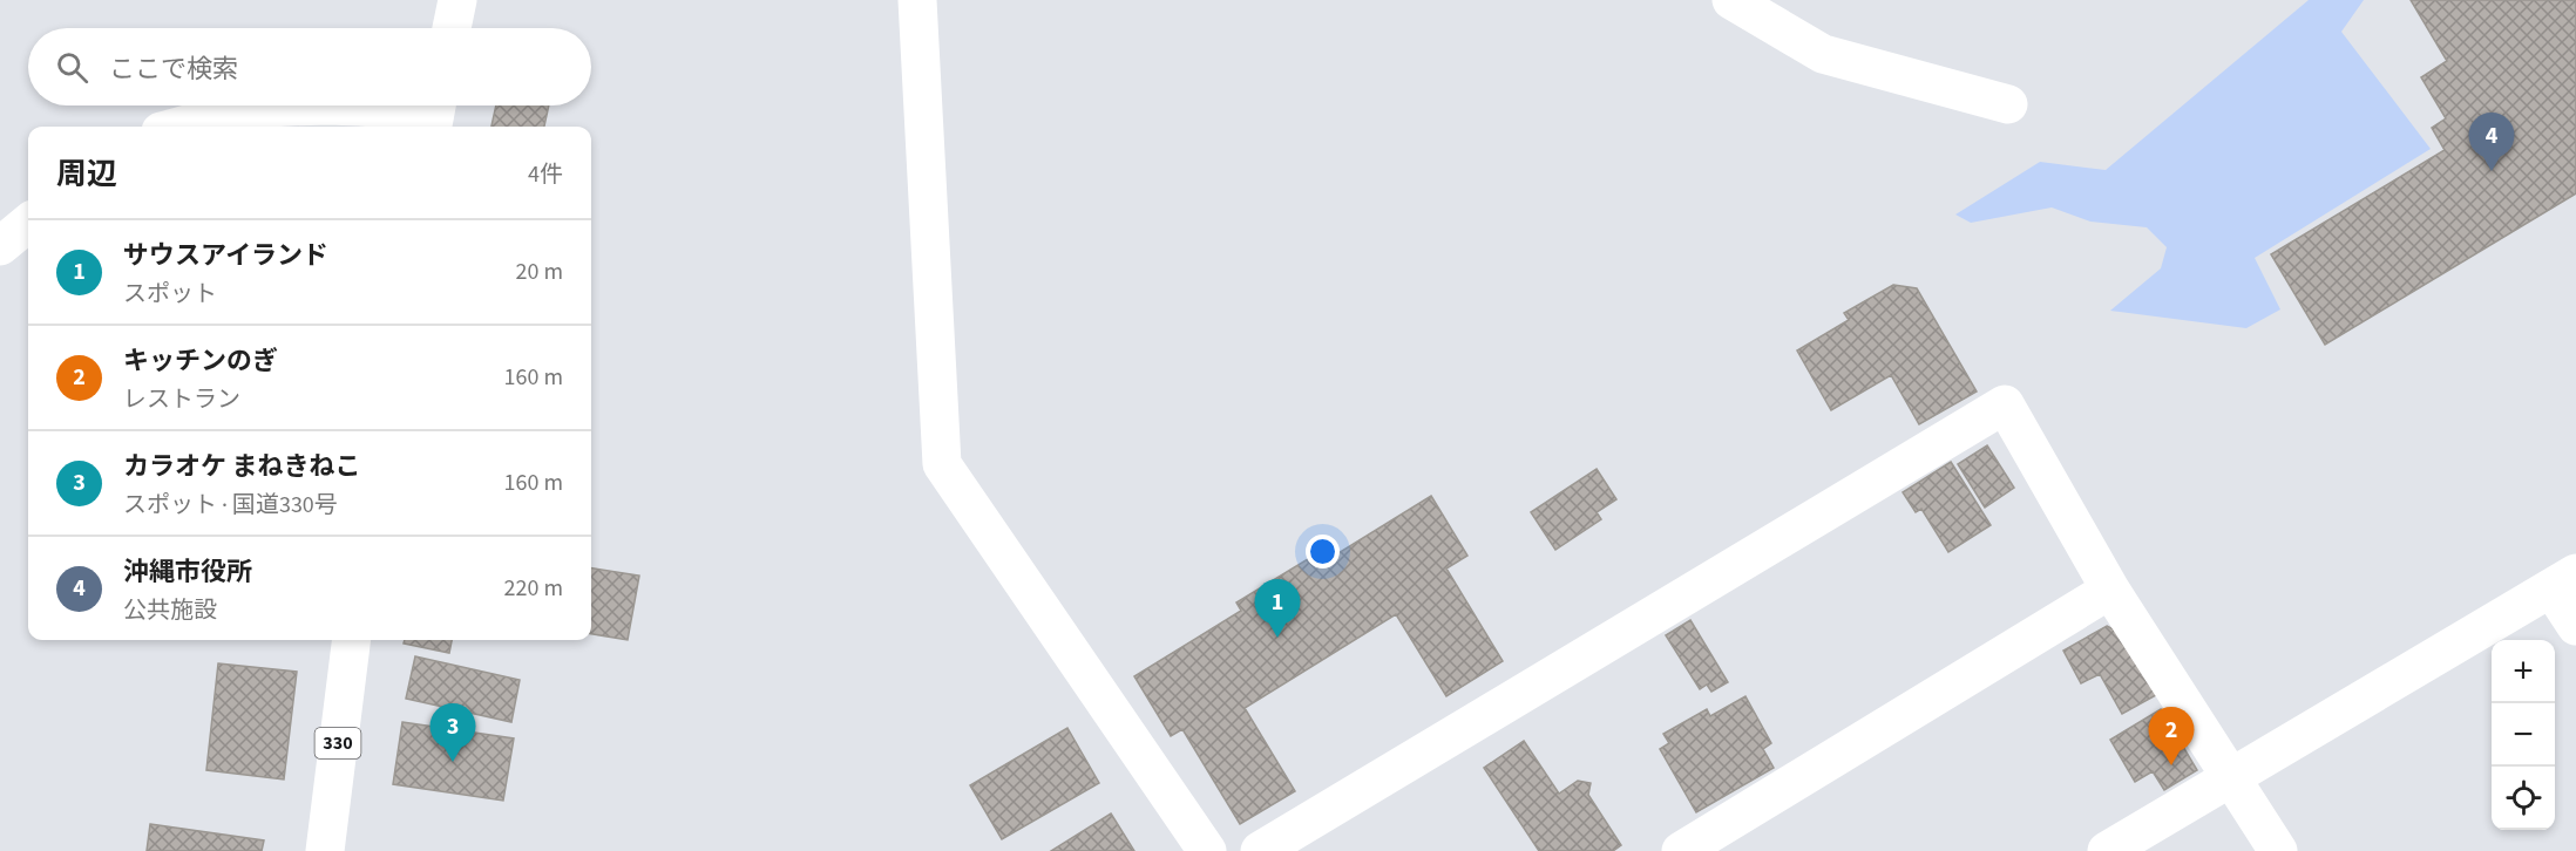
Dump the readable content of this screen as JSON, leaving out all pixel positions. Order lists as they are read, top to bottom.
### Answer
{
  "streets": {
    "main road": ["330"]
  },
  "page": {
    "search": "ここで検索",
    "pins": [
      "4",
      "1",
      "3",
      "2"
    ],
    "heading": ["周辺", "4件"],
    "list": [
      {
        "mark": "1",
        "name": "サウスアイランド",
        "note": "スポット",
        "value": "20 m"
      },
      {
        "mark": "2",
        "name": "キッチンのぎ",
        "note": "レストラン",
        "value": "160 m"
      },
      {
        "mark": "3",
        "name": "カラオケ まねきねこ",
        "note": "スポット · 国道330号",
        "value": "160 m"
      },
      {
        "mark": "4",
        "name": "沖縄市役所",
        "note": "公共施設",
        "value": "220 m"
      }
    ],
    "map_buttons": ["+", "−"]
  }
}
